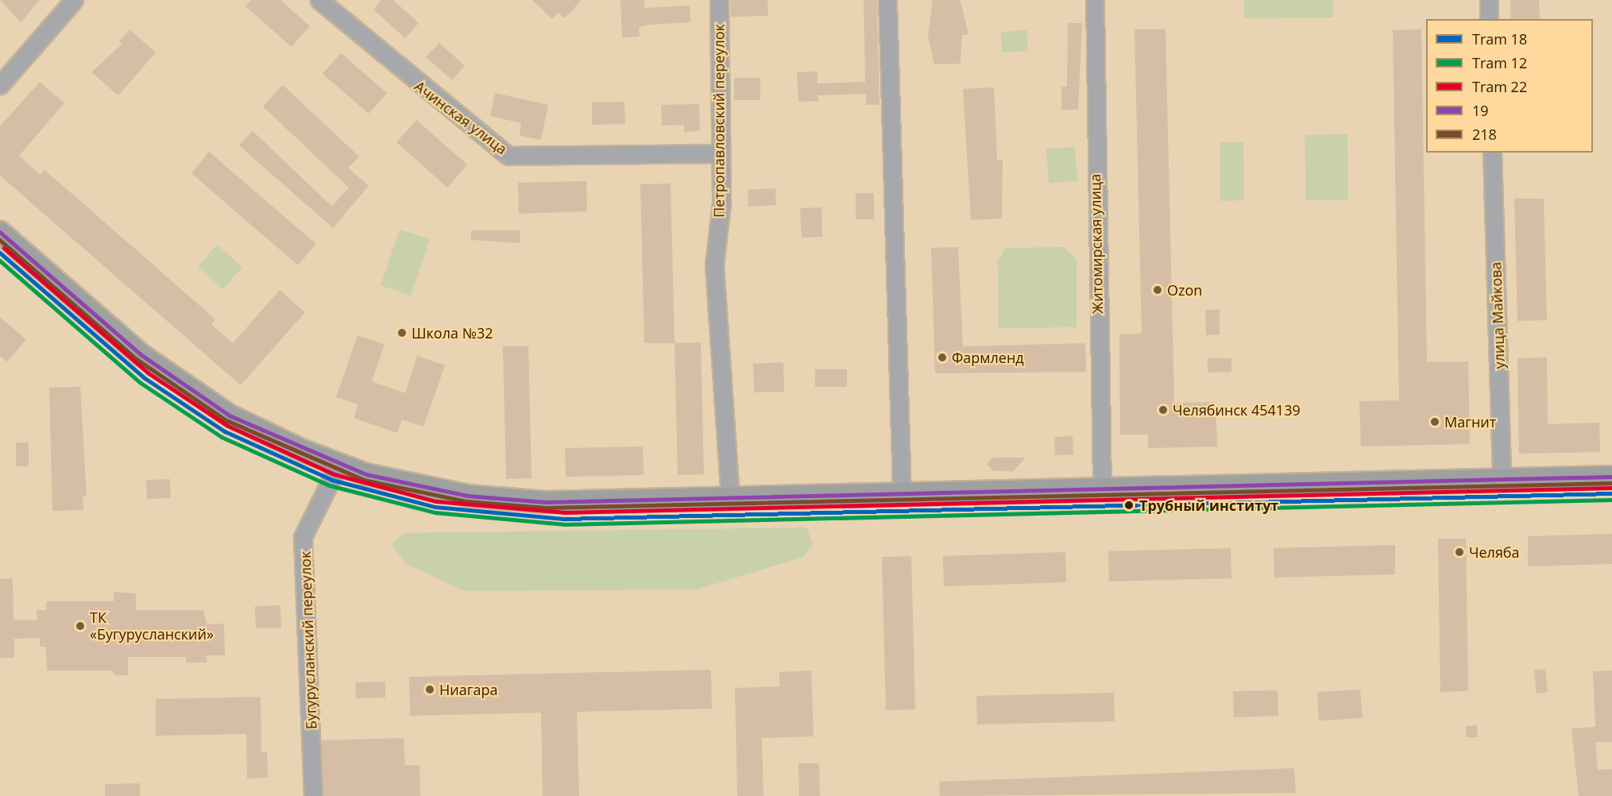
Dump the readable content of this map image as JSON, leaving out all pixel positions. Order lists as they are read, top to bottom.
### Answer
{
  "streets": {
    "street": [
      "Ачинская улица",
      "Петропавловский переулок",
      "Житомирская улица",
      "улица Майкова",
      "Бугурусланский переулок"
    ]
  },
  "crossings": [
    ["Ачинская улица", "Петропавловский переулок"]
  ],
  "places": [
    "Ozon",
    "Школа №32",
    "Фармленд",
    "Челябинск 454139",
    "Магнит",
    "Трубный институт",
    "Челяба",
    "ТК «Бугурусланский»",
    "Ниагара"
  ],
  "lines": [
    "transit line 19",
    "transit line 218",
    "tram line 22",
    "tram line 18",
    "tram line 12"
  ],
  "legend": [
    "Tram 18",
    "Tram 12",
    "Tram 22",
    "19",
    "218"
  ]
}
